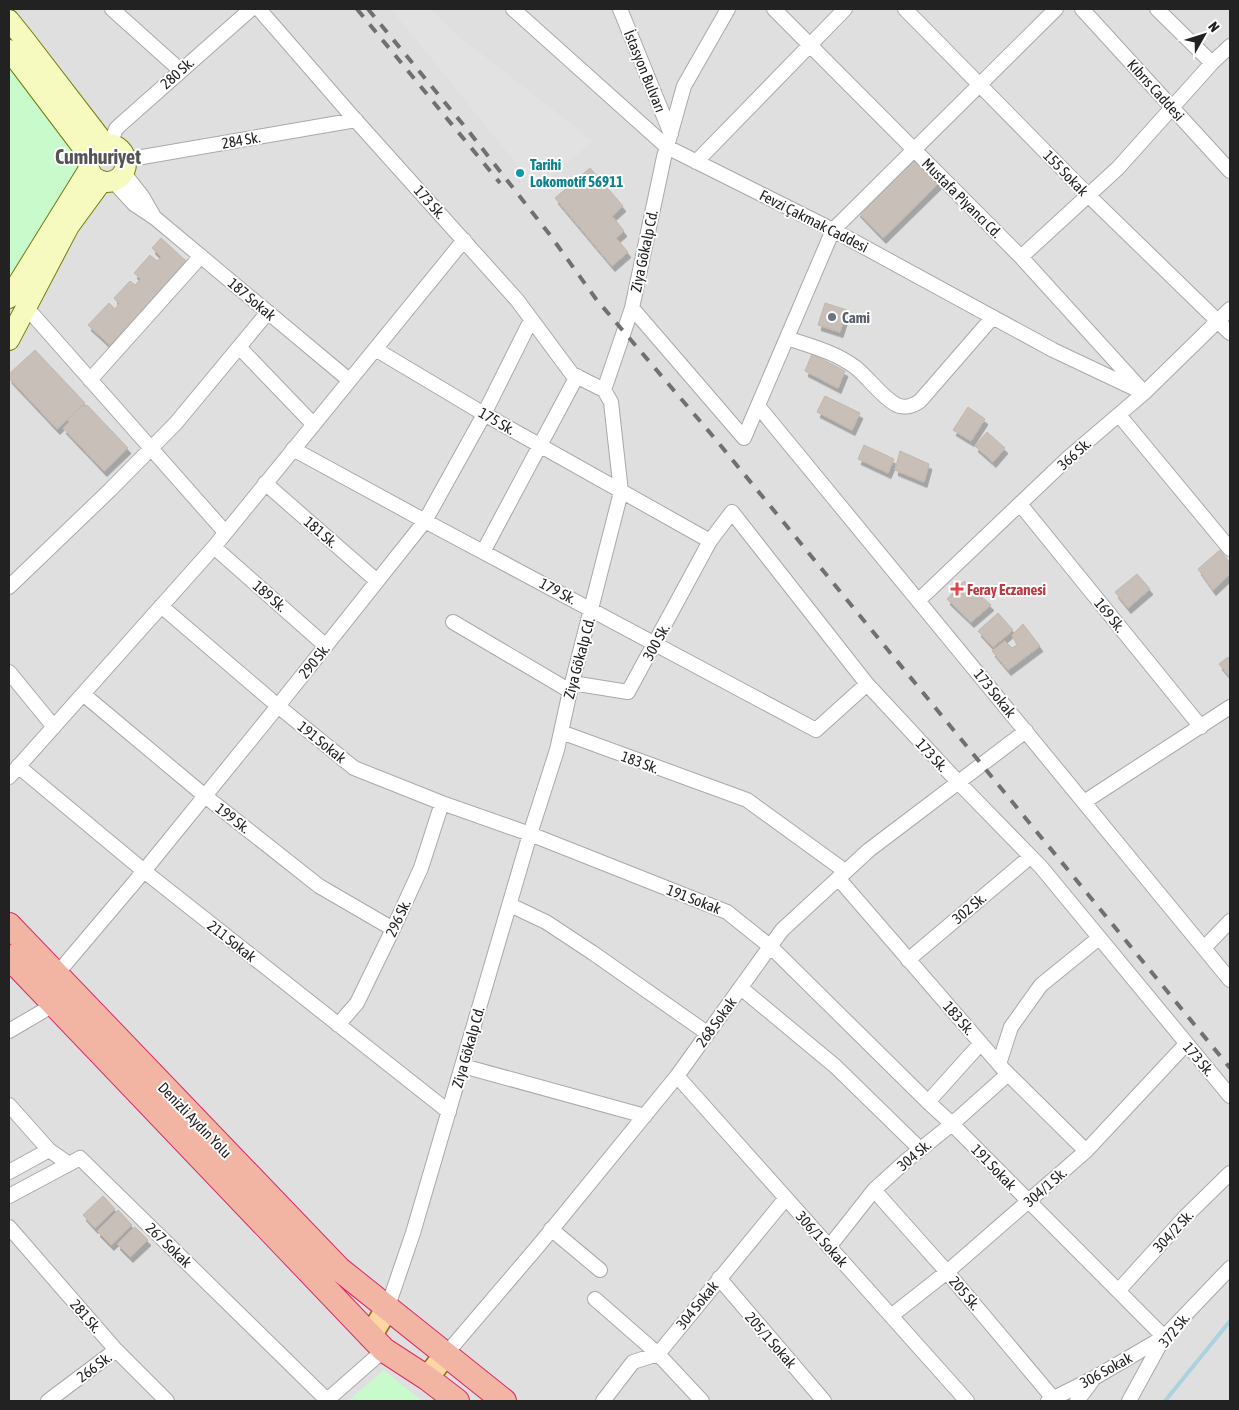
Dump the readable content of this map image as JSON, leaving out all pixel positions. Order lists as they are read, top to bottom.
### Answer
{
  "streets": {
    "highway": ["Denizli Aydın Yolu"],
    "main road": ["187 Sokak"],
    "street": [
      "İstasyon Bulvarı",
      "280 Sk.",
      "Kıbrıs Caddesi",
      "284 Sk.",
      "155 Sokak",
      "Mustafa Piyancı Cd.",
      "173 Sk.",
      "Fevzi Çakmak Caddesi",
      "Ziya Gökalp Cd.",
      "175 Sk.",
      "366 Sk.",
      "181 Sk.",
      "179 Sk.",
      "189 Sk.",
      "169 Sk.",
      "300 Sk.",
      "290 Sk.",
      "173 Sokak",
      "191 Sokak",
      "183 Sk.",
      "199 Sk.",
      "302 Sk.",
      "296 Sk.",
      "211 Sokak",
      "268 Sokak",
      "304 Sk.",
      "304/1 Sk.",
      "304/2 Sk.",
      "306/1 Sokak",
      "267 Sokak",
      "205 Sk.",
      "304 Sokak",
      "281 Sk.",
      "372 Sk.",
      "205/1 Sokak",
      "266 Sk.",
      "306 Sokak"
    ]
  },
  "crossings": [
    ["İstasyon Bulvarı", "Fevzi Çakmak Caddesi"],
    ["İstasyon Bulvarı", "Ziya Gökalp Cd."],
    ["280 Sk.", "187 Sokak"],
    ["284 Sk.", "173 Sk."],
    ["284 Sk.", "187 Sokak"],
    ["155 Sokak", "366 Sk."],
    ["Mustafa Piyancı Cd.", "Fevzi Çakmak Caddesi"],
    ["Mustafa Piyancı Cd.", "366 Sk."],
    ["173 Sk.", "Ziya Gökalp Cd."],
    ["173 Sk.", "179 Sk."],
    ["173 Sk.", "300 Sk."],
    ["173 Sk.", "290 Sk."],
    ["173 Sk.", "302 Sk."],
    ["173 Sk.", "268 Sokak"],
    ["173 Sk.", "304/1 Sk."],
    ["Fevzi Çakmak Caddesi", "Ziya Gökalp Cd."],
    ["Fevzi Çakmak Caddesi", "366 Sk."],
    ["Ziya Gökalp Cd.", "175 Sk."],
    ["Ziya Gökalp Cd.", "179 Sk."],
    ["Ziya Gökalp Cd.", "300 Sk."],
    ["Ziya Gökalp Cd.", "191 Sokak"],
    ["Ziya Gökalp Cd.", "183 Sk."],
    ["Ziya Gökalp Cd.", "211 Sokak"],
    ["Ziya Gökalp Cd.", "Denizli Aydın Yolu"],
    ["175 Sk.", "290 Sk."],
    ["366 Sk.", "169 Sk."],
    ["366 Sk.", "173 Sokak"],
    ["181 Sk.", "290 Sk."],
    ["179 Sk.", "300 Sk."],
    ["179 Sk.", "290 Sk."],
    ["189 Sk.", "290 Sk."],
    ["290 Sk.", "191 Sokak"],
    ["290 Sk.", "199 Sk."],
    ["290 Sk.", "211 Sokak"],
    ["290 Sk.", "Denizli Aydın Yolu"],
    ["173 Sokak", "268 Sokak"],
    ["191 Sokak", "296 Sk."],
    ["191 Sokak", "268 Sokak"],
    ["191 Sokak", "304 Sk."],
    ["191 Sokak", "304/1 Sk."],
    ["191 Sokak", "304/2 Sk."],
    ["191 Sokak", "372 Sk."],
    ["191 Sokak", "306 Sokak"],
    ["183 Sk.", "302 Sk."],
    ["183 Sk.", "268 Sokak"],
    ["183 Sk.", "304 Sk."],
    ["183 Sk.", "304/1 Sk."],
    ["199 Sk.", "296 Sk."],
    ["296 Sk.", "211 Sokak"],
    ["268 Sokak", "Denizli Aydın Yolu"],
    ["268 Sokak", "306/1 Sokak"],
    ["304 Sk.", "306/1 Sokak"],
    ["304 Sk.", "205 Sk."],
    ["304/1 Sk.", "306/1 Sokak"],
    ["304/1 Sk.", "205 Sk."],
    ["306/1 Sokak", "304 Sokak"],
    ["205 Sk.", "306 Sokak"],
    ["304 Sokak", "205/1 Sokak"],
    ["281 Sk.", "266 Sk."],
    ["372 Sk.", "306 Sokak"]
  ],
  "districts": ["Cumhuriyet"],
  "places": {
    "other": ["Tarihi Lokomotif 56911", "Cami"],
    "health": ["Feray Eczanesi"]
  },
  "north": "top right"
}
